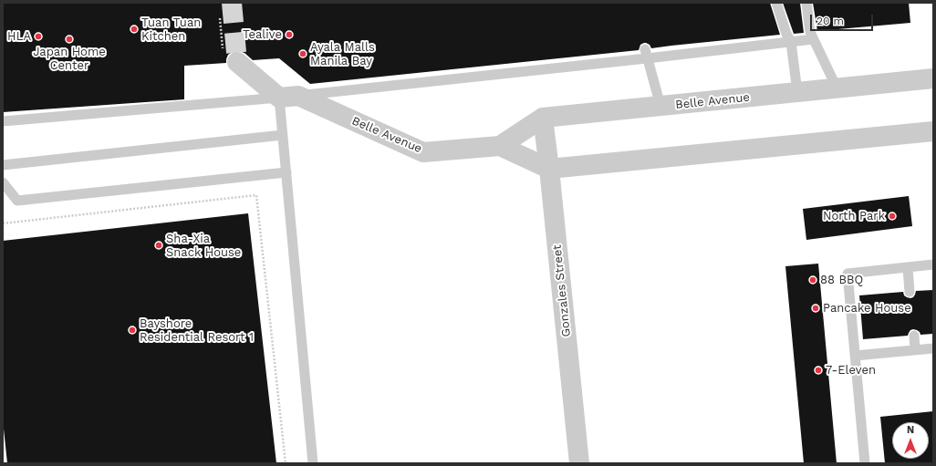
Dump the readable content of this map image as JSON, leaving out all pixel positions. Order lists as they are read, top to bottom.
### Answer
{
  "streets": {
    "street": ["Belle Avenue", "Gonzales Street"]
  },
  "crossings": [
    ["Belle Avenue", "Gonzales Street"]
  ],
  "places": [
    "Tuan Tuan Kitchen",
    "Tealive",
    "HLA",
    "Japan Home Center",
    "Ayala Malls Manila Bay",
    "North Park",
    "Sha-Xia Snack House",
    "88 BBQ",
    "Pancake House",
    "Bayshore Residential Resort 1",
    "7-Eleven"
  ],
  "scale_bar": "20 m",
  "north": "top"
}
